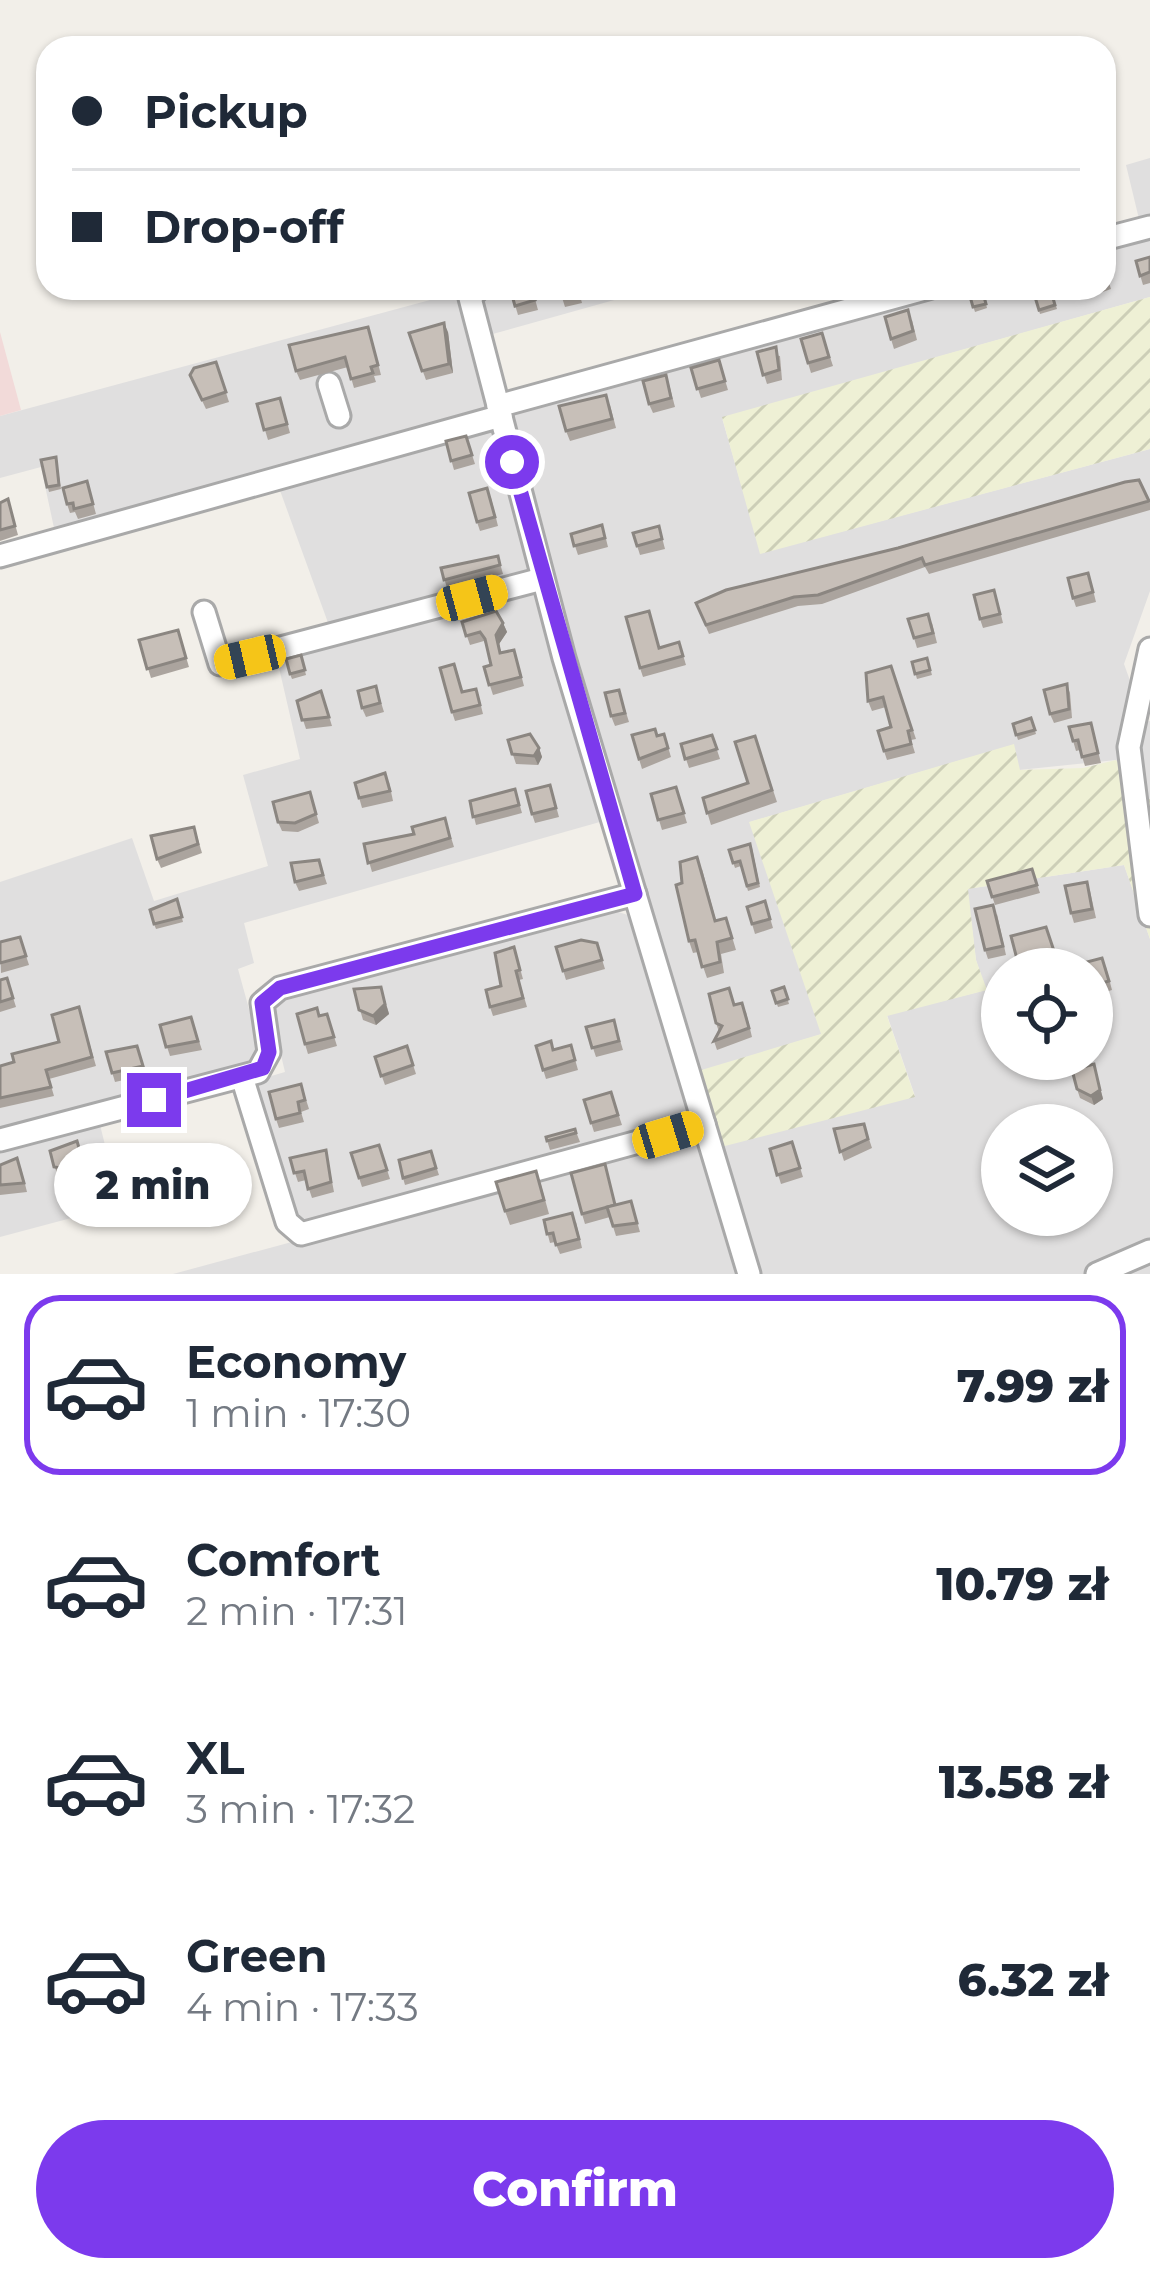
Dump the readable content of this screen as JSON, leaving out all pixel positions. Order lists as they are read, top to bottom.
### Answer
{
  "page": {
    "banner": ["Pickup", "Drop-off"],
    "bubble": "2 min",
    "list": [
      {
        "name": "Economy",
        "note": "1 min · 17:30",
        "value": "7.99 zł"
      },
      {
        "name": "Comfort",
        "note": "2 min · 17:31",
        "value": "10.79 zł"
      },
      {
        "name": "XL",
        "note": "3 min · 17:32",
        "value": "13.58 zł"
      },
      {
        "name": "Green",
        "note": "4 min · 17:33",
        "value": "6.32 zł"
      }
    ],
    "buttons": "Confirm"
  }
}
